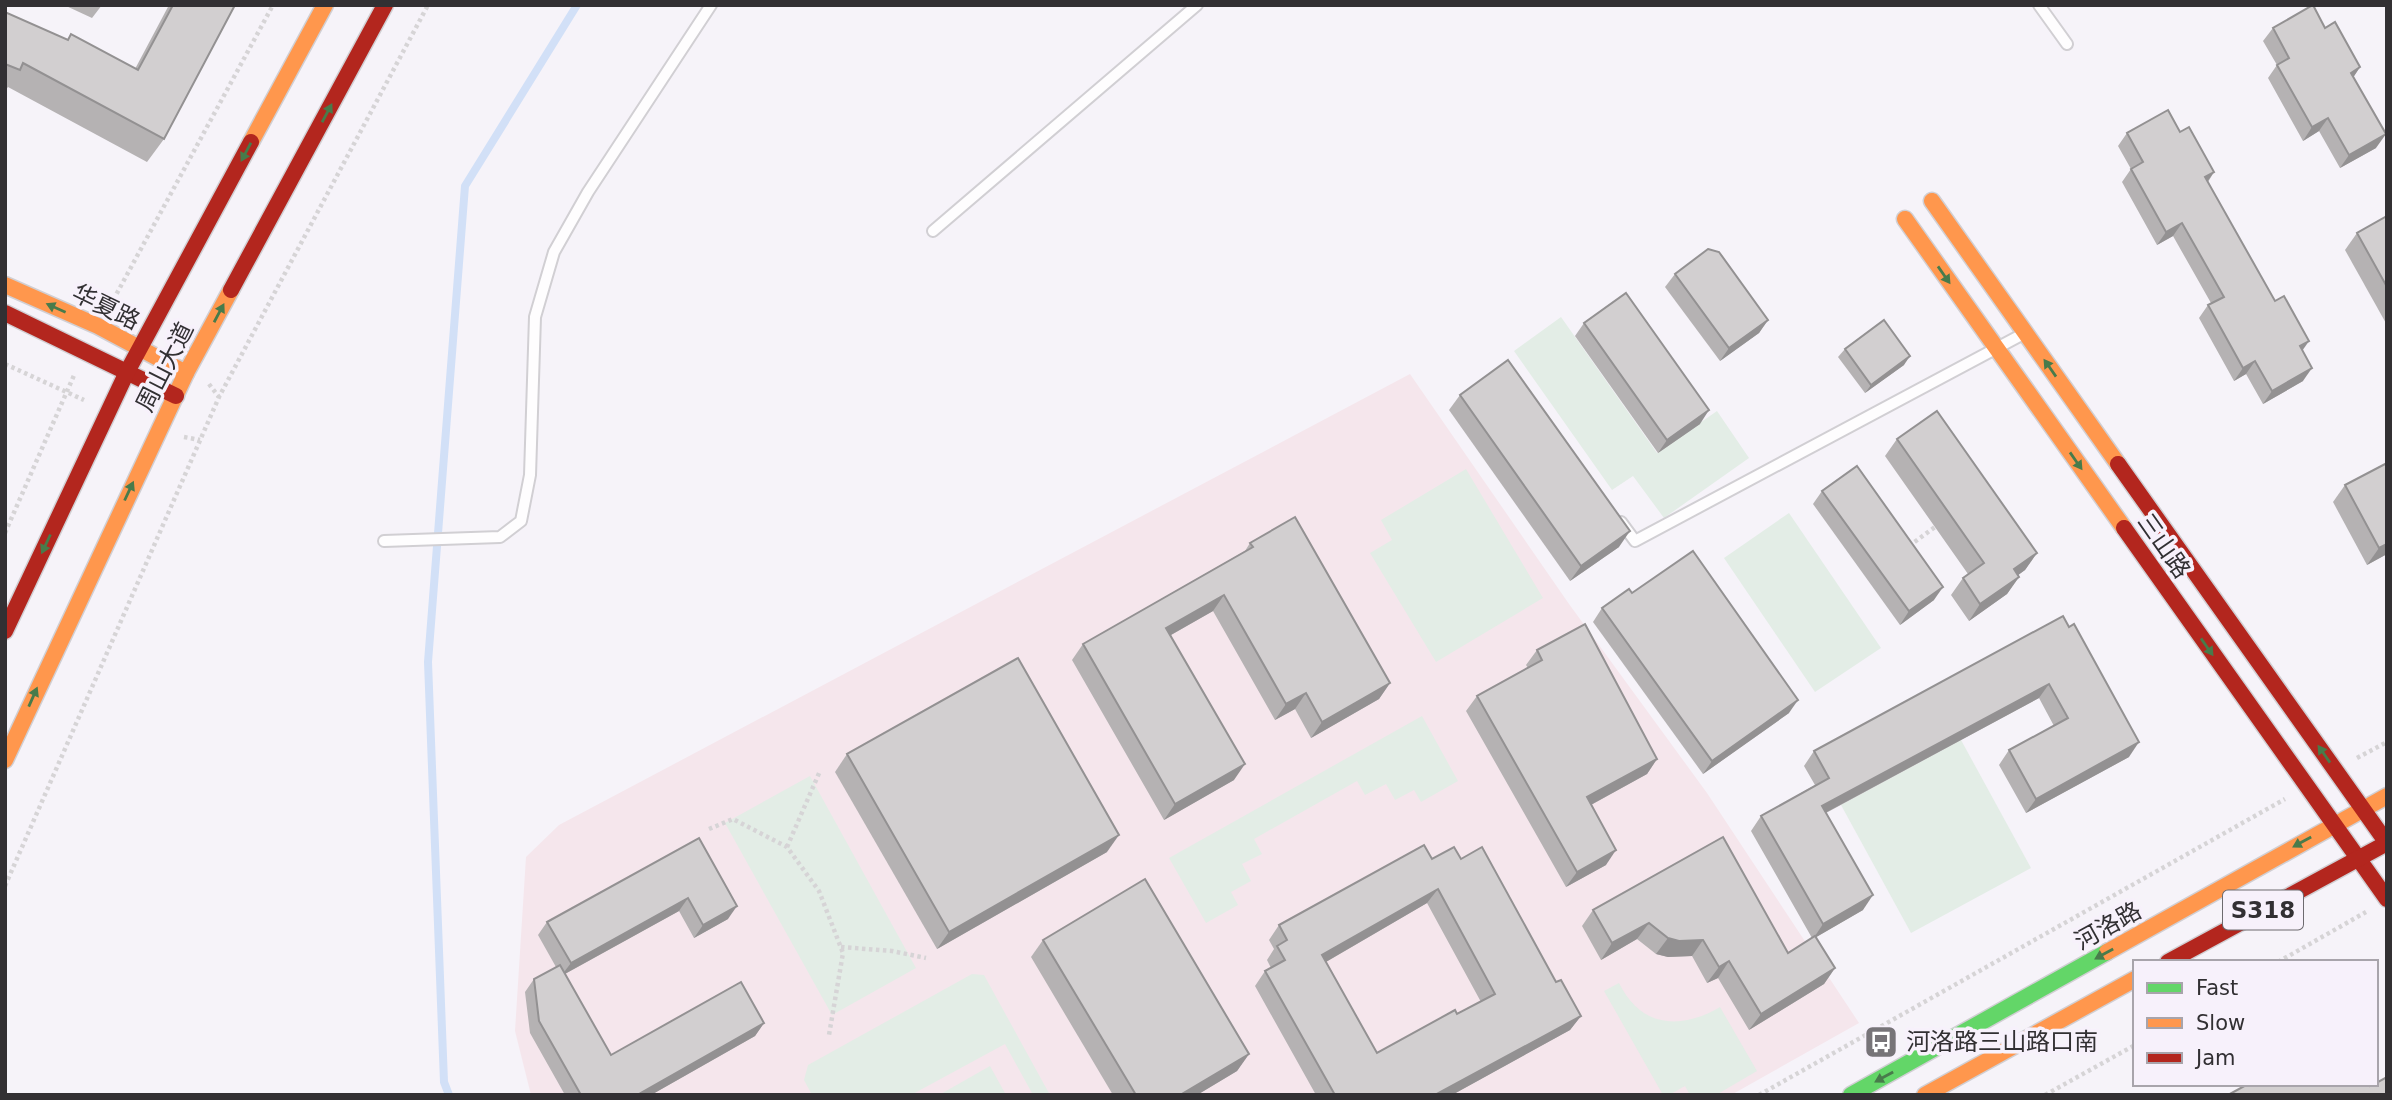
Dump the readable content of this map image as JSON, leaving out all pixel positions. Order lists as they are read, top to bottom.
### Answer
{
  "streets": {
    "main road": [
      "华夏路",
      "周山大道",
      "三山路",
      "S318",
      "河洛路"
    ]
  },
  "crossings": [
    ["华夏路", "周山大道"],
    ["三山路", "S318"],
    ["三山路", "河洛路"]
  ],
  "places": {
    "bus stop": ["河洛路三山路口南"]
  },
  "legend": ["Fast", "Slow", "Jam"]
}
